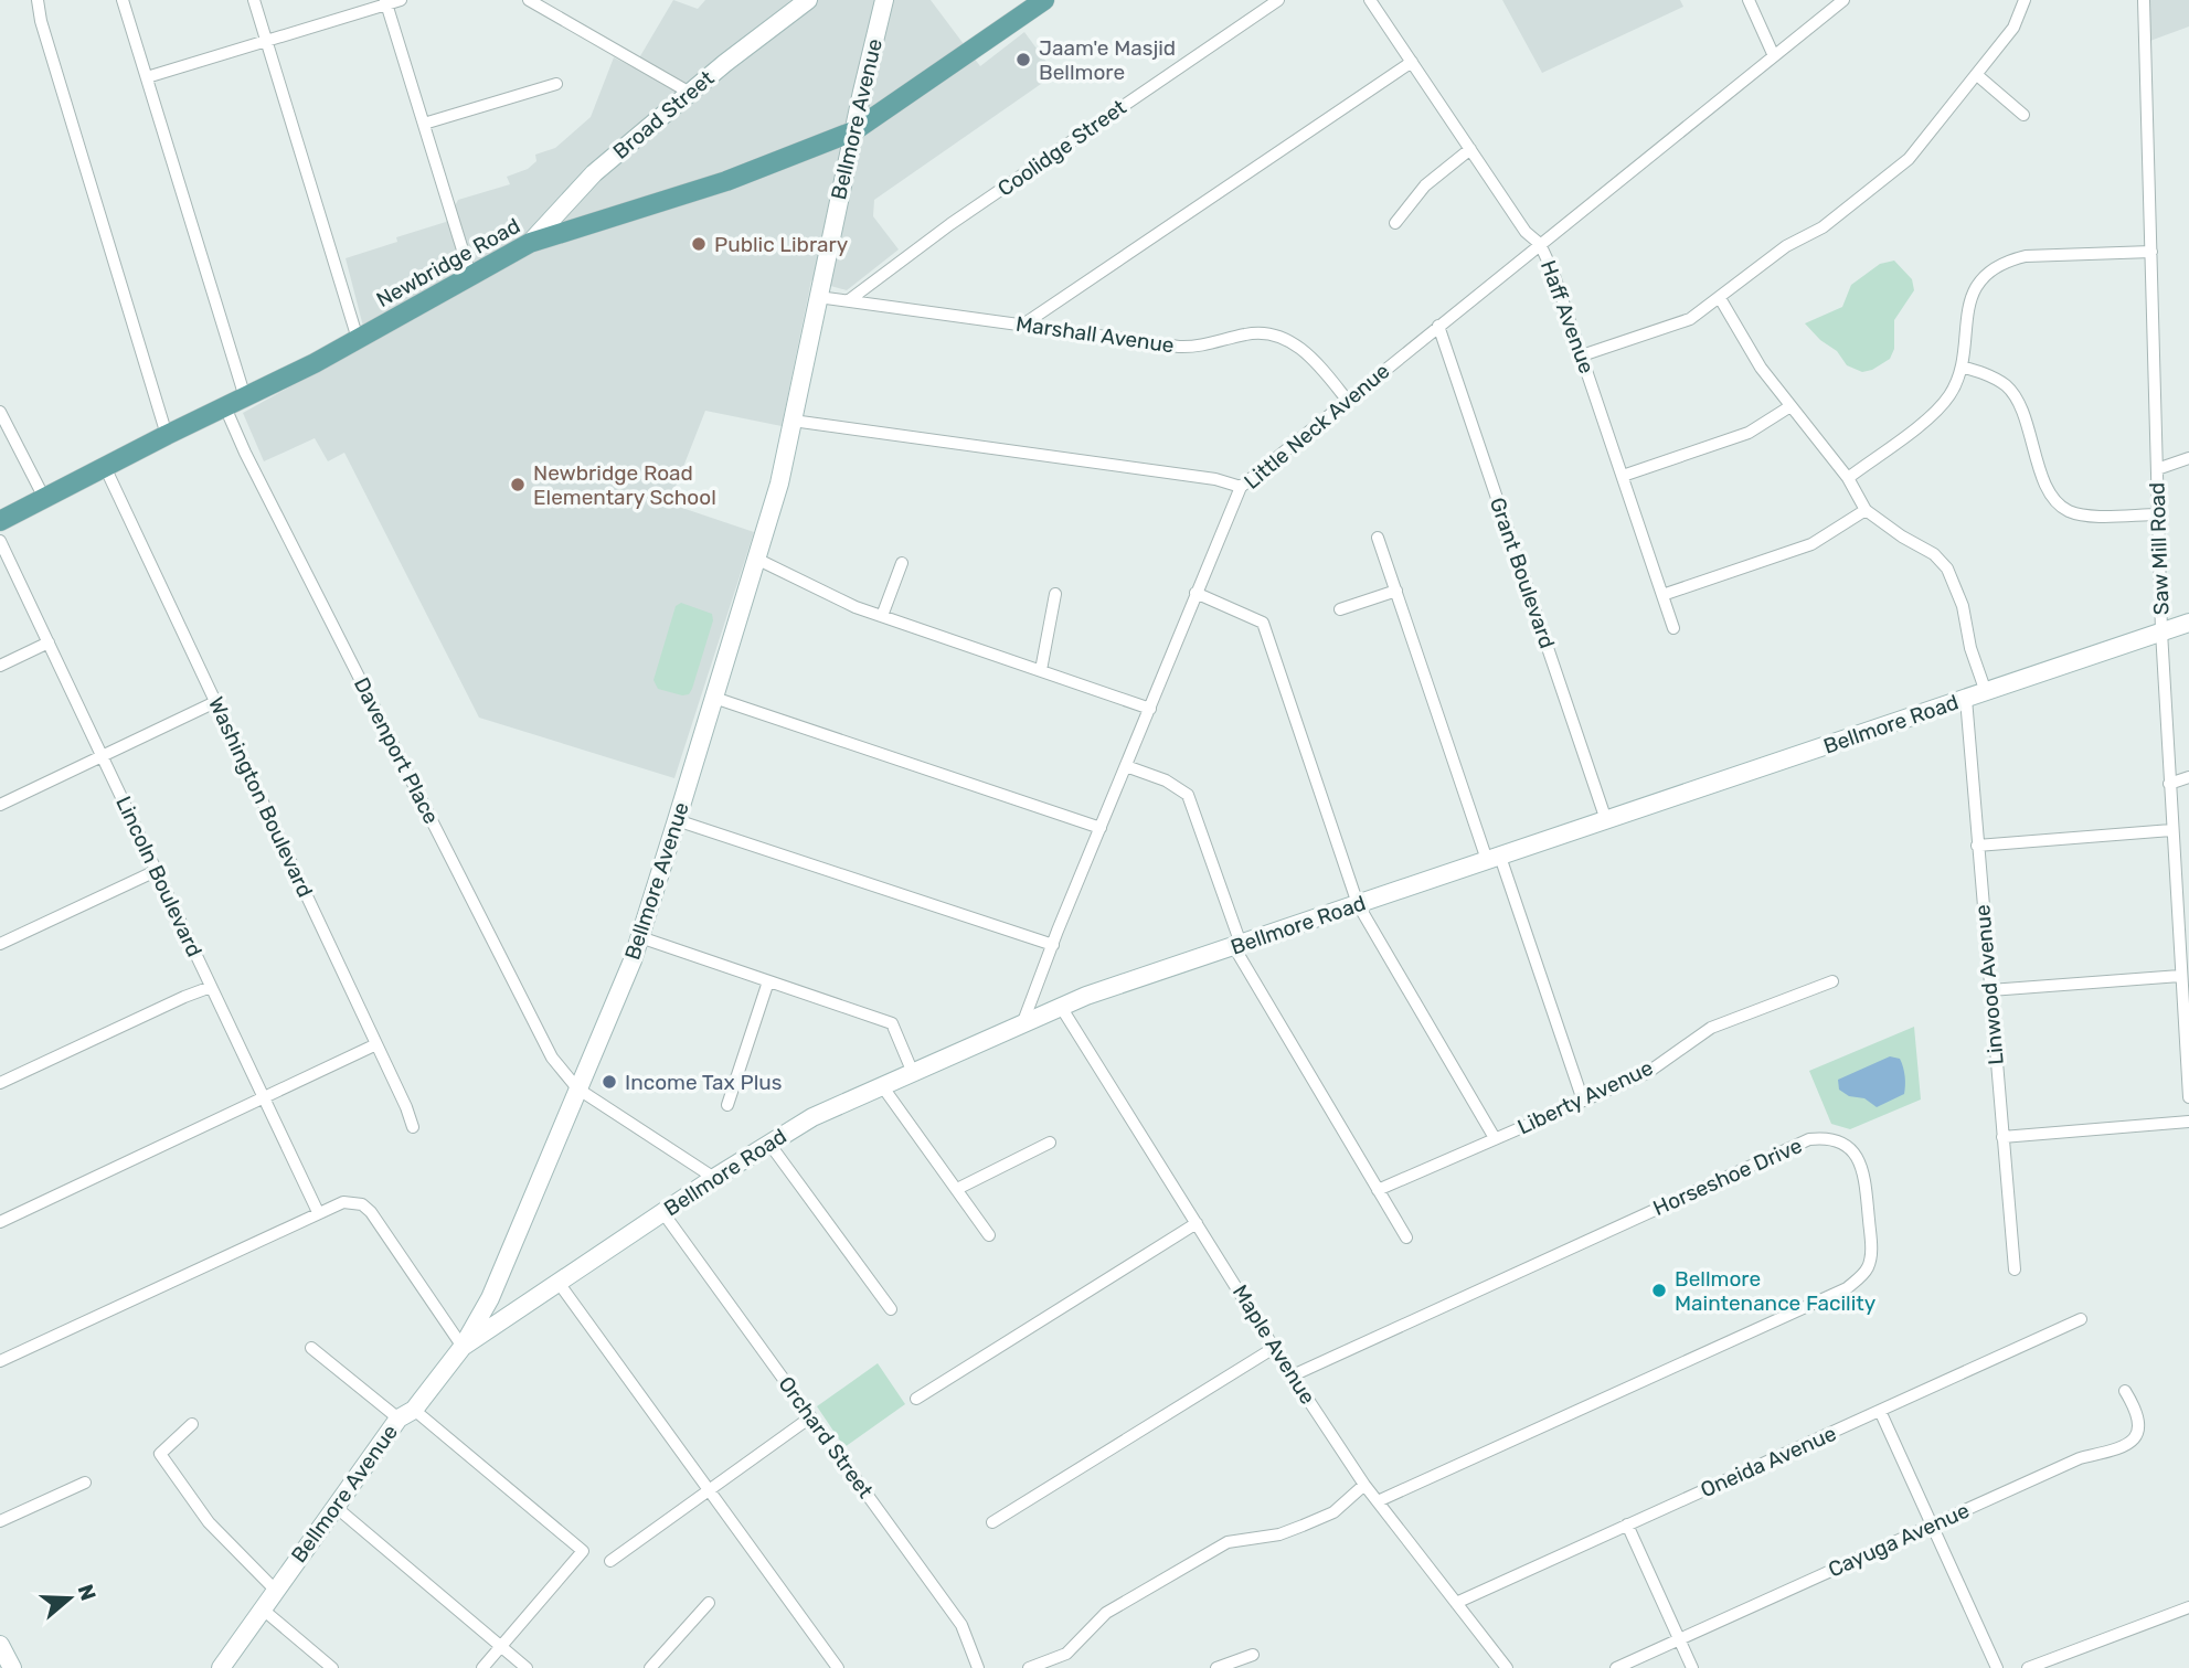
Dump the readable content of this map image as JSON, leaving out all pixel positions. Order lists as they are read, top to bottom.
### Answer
{
  "streets": {
    "main road": [
      "Broad Street",
      "Bellmore Avenue",
      "Newbridge Road",
      "Bellmore Road"
    ],
    "street": [
      "Coolidge Street",
      "Haff Avenue",
      "Marshall Avenue",
      "Little Neck Avenue",
      "Saw Mill Road",
      "Grant Boulevard",
      "Davenport Place",
      "Washington Boulevard",
      "Lincoln Boulevard",
      "Linwood Avenue",
      "Liberty Avenue",
      "Horseshoe Drive",
      "Maple Avenue",
      "Orchard Street",
      "Oneida Avenue",
      "Cayuga Avenue"
    ]
  },
  "crossings": [
    ["Broad Street", "Newbridge Road"],
    ["Bellmore Avenue", "Newbridge Road"],
    ["Bellmore Avenue", "Marshall Avenue"],
    ["Bellmore Avenue", "Bellmore Road"],
    ["Bellmore Avenue", "Davenport Place"],
    ["Coolidge Street", "Marshall Avenue"],
    ["Newbridge Road", "Davenport Place"],
    ["Newbridge Road", "Washington Boulevard"],
    ["Haff Avenue", "Little Neck Avenue"],
    ["Marshall Avenue", "Little Neck Avenue"],
    ["Little Neck Avenue", "Grant Boulevard"],
    ["Little Neck Avenue", "Bellmore Road"],
    ["Saw Mill Road", "Bellmore Road"],
    ["Grant Boulevard", "Bellmore Road"],
    ["Bellmore Road", "Davenport Place"],
    ["Bellmore Road", "Linwood Avenue"],
    ["Bellmore Road", "Maple Avenue"],
    ["Bellmore Road", "Orchard Street"],
    ["Horseshoe Drive", "Maple Avenue"],
    ["Maple Avenue", "Oneida Avenue"]
  ],
  "places": [
    "Jaam'e Masjid Bellmore",
    "Public Library",
    "Newbridge Road Elementary School",
    "Income Tax Plus",
    "Bellmore Maintenance Facility"
  ],
  "north": "right"
}
